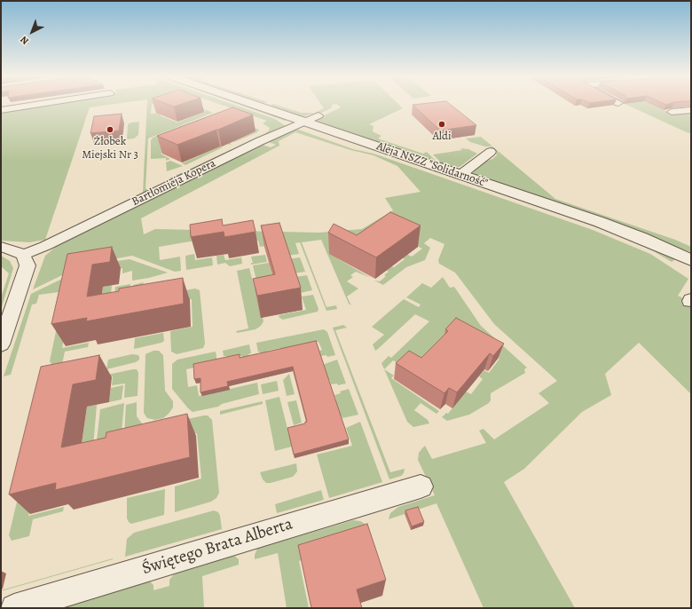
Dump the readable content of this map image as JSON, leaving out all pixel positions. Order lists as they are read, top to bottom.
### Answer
{
  "streets": {
    "street": ["Aleja NSZZ \"Solidarność\"", "Bartłomieja Kopera", "Świętego Brata Alberta"]
  },
  "crossings": [
    ["Aleja NSZZ \"Solidarność\"", "Bartłomieja Kopera"]
  ],
  "places": ["Aldi", "Żłobek Miejski Nr 3"],
  "north": "bottom left"
}
